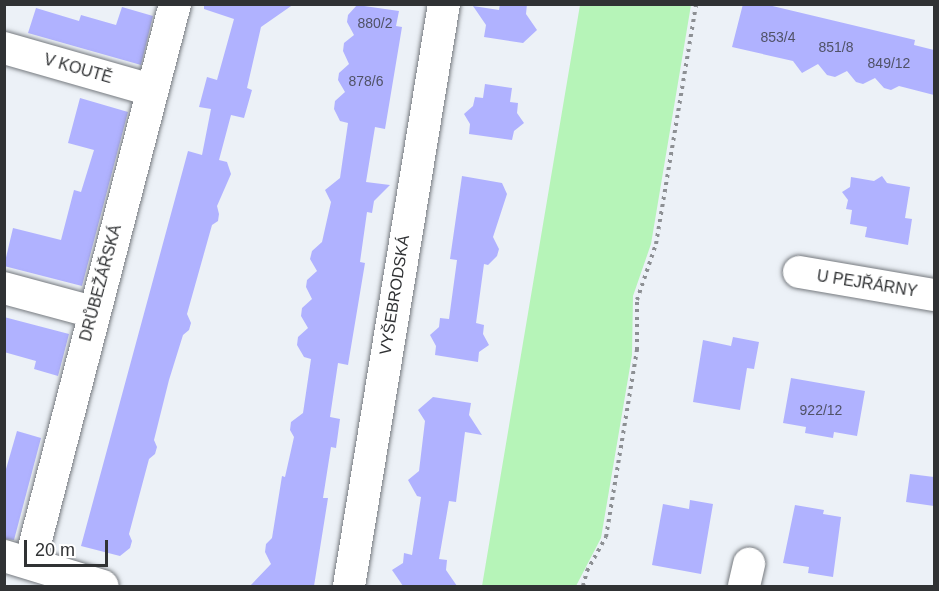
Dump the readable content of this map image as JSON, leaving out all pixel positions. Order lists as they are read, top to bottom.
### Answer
{
  "streets": {
    "street": [
      "V KOUTĚ",
      "DRŮBEŽÁŘSKÁ",
      "U PEJŘÁRNY",
      "VYŠEBRODSKÁ"
    ]
  },
  "crossings": [
    ["V KOUTĚ", "DRŮBEŽÁŘSKÁ"]
  ],
  "house_numbers": [
    "880/2",
    "853/4",
    "851/8",
    "849/12",
    "878/6",
    "922/12"
  ],
  "scale_bar": "20 m"
}
